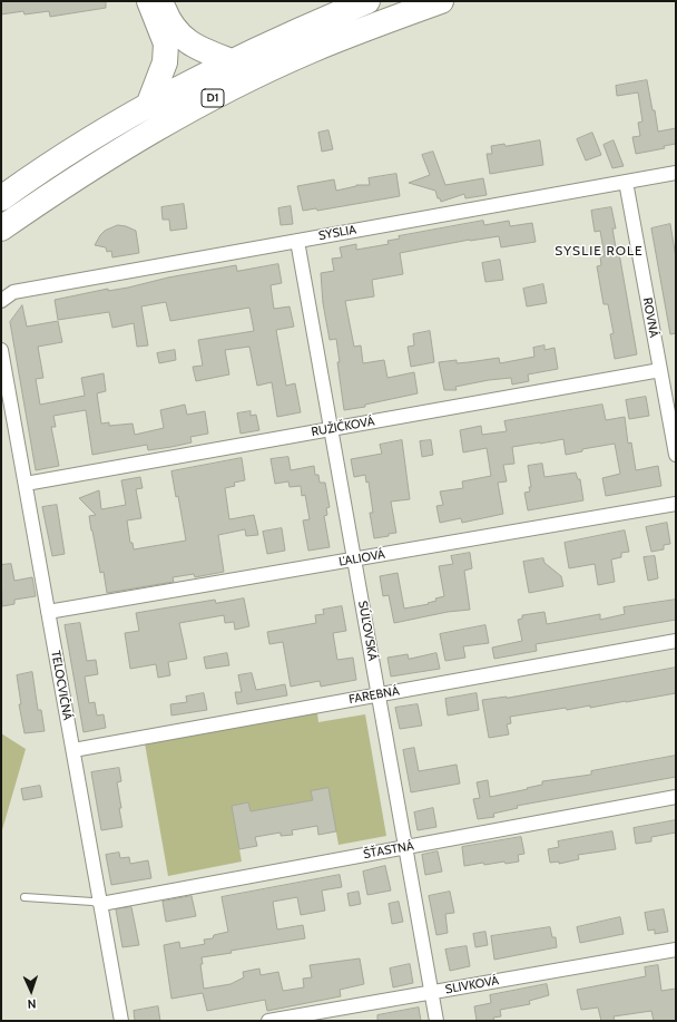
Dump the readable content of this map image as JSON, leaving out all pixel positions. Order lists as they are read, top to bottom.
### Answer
{
  "streets": {
    "highway": ["D1"],
    "street": [
      "SYSLIA",
      "ROVNÁ",
      "RUŽIČKOVÁ",
      "ĽALIOVÁ",
      "SÚĽOVSKÁ",
      "TELOCVIČNÁ",
      "FAREBNÁ",
      "ŠŤASTNÁ",
      "SLIVKOVÁ"
    ]
  },
  "crossings": [
    ["SYSLIA", "ROVNÁ"],
    ["SYSLIA", "SÚĽOVSKÁ"],
    ["ROVNÁ", "RUŽIČKOVÁ"],
    ["RUŽIČKOVÁ", "SÚĽOVSKÁ"],
    ["RUŽIČKOVÁ", "TELOCVIČNÁ"],
    ["ĽALIOVÁ", "SÚĽOVSKÁ"],
    ["ĽALIOVÁ", "TELOCVIČNÁ"],
    ["SÚĽOVSKÁ", "FAREBNÁ"],
    ["SÚĽOVSKÁ", "ŠŤASTNÁ"],
    ["SÚĽOVSKÁ", "SLIVKOVÁ"],
    ["TELOCVIČNÁ", "FAREBNÁ"],
    ["TELOCVIČNÁ", "ŠŤASTNÁ"]
  ],
  "districts": ["SYSLIE ROLE"],
  "north": "bottom"
}
